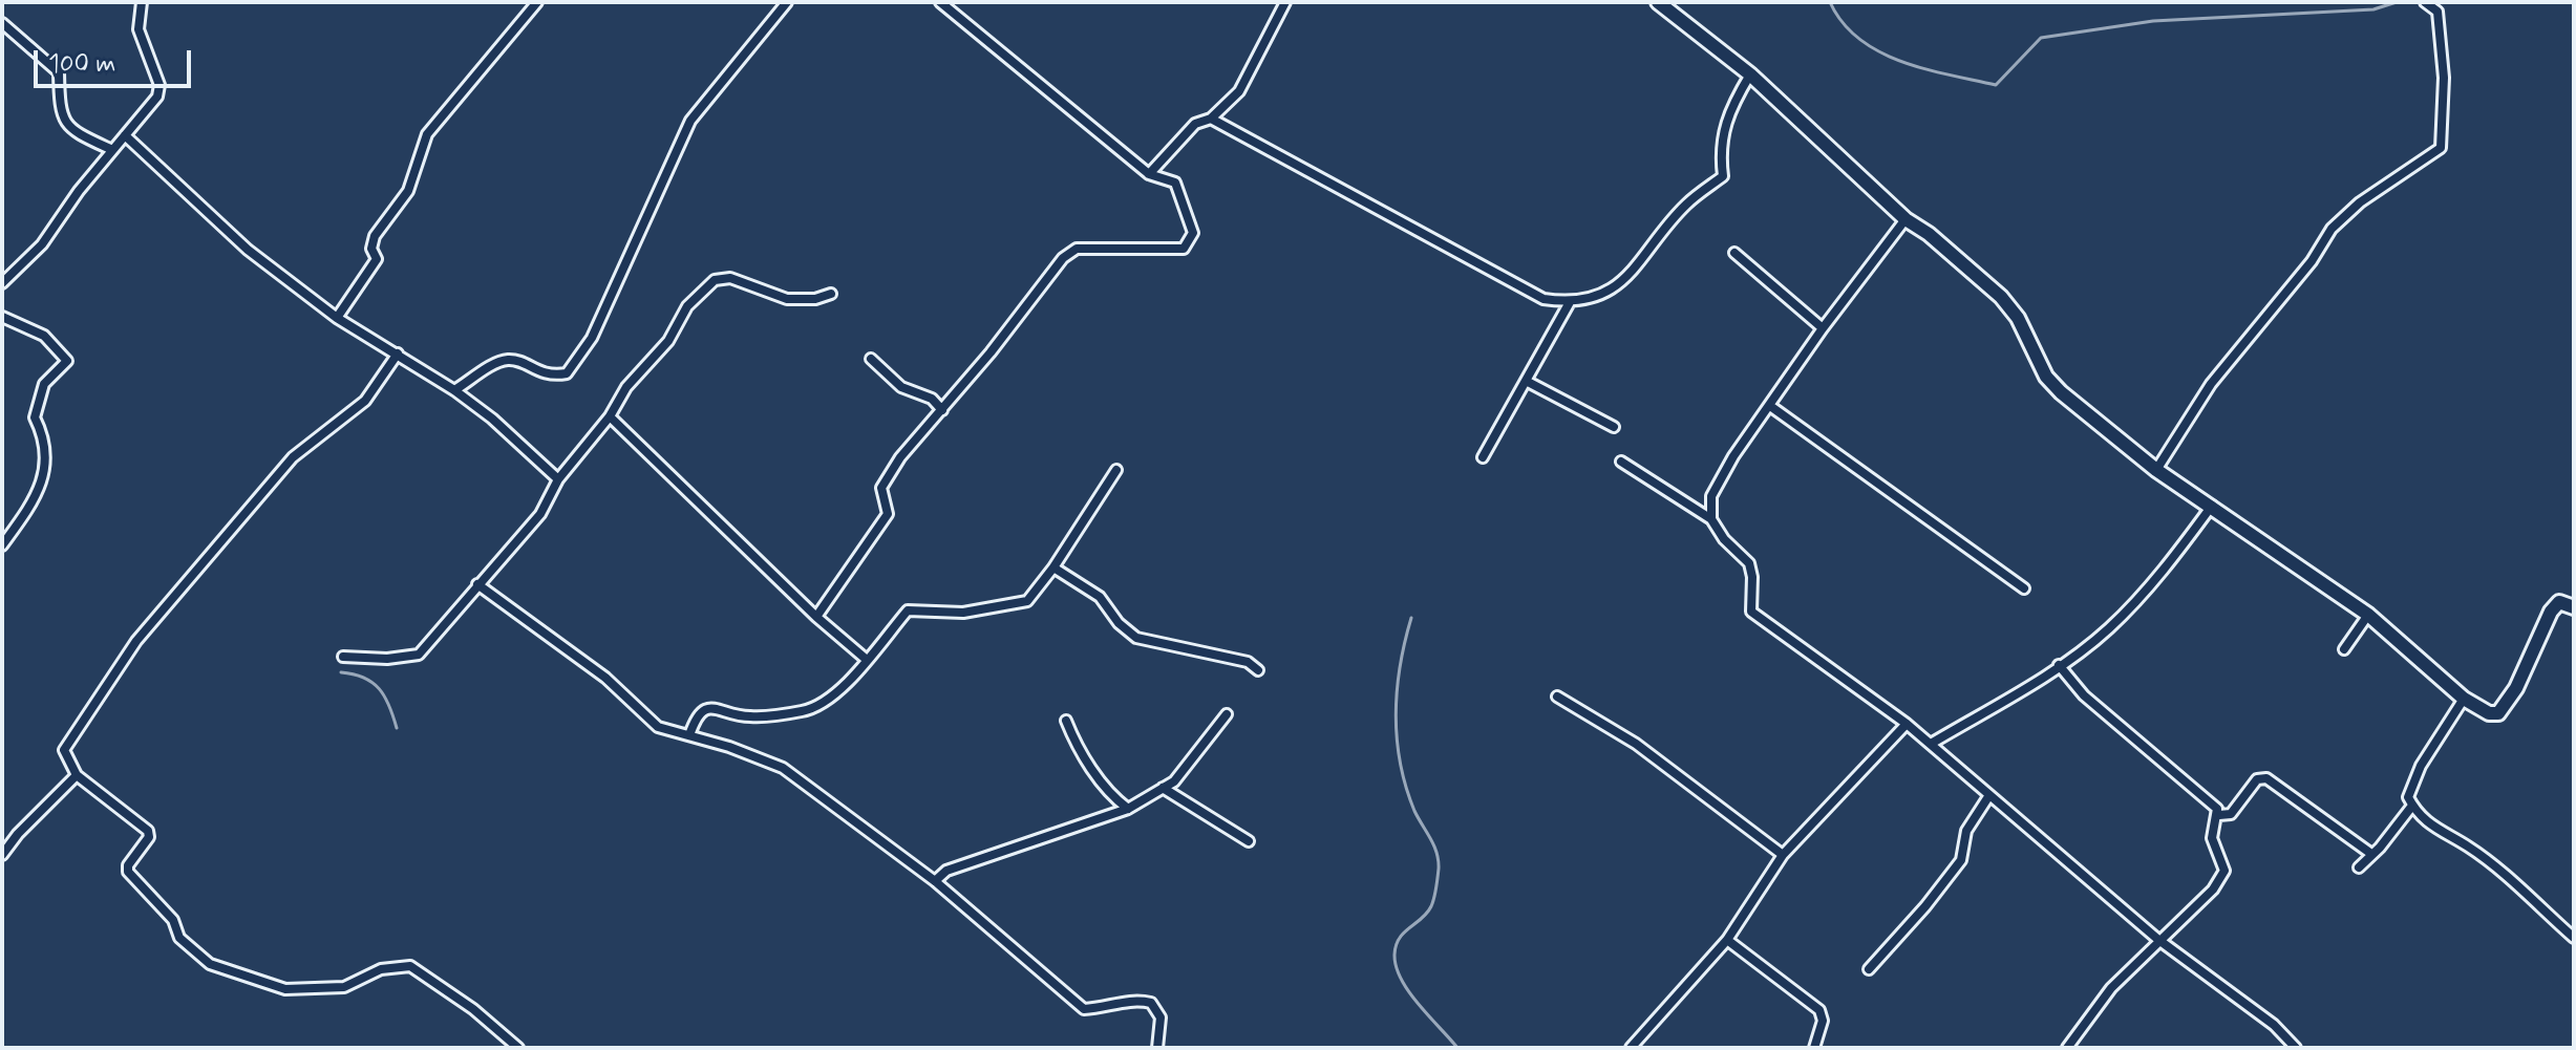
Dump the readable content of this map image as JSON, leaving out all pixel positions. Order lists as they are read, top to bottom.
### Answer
{
  "scale_bar": "100 m"
}
